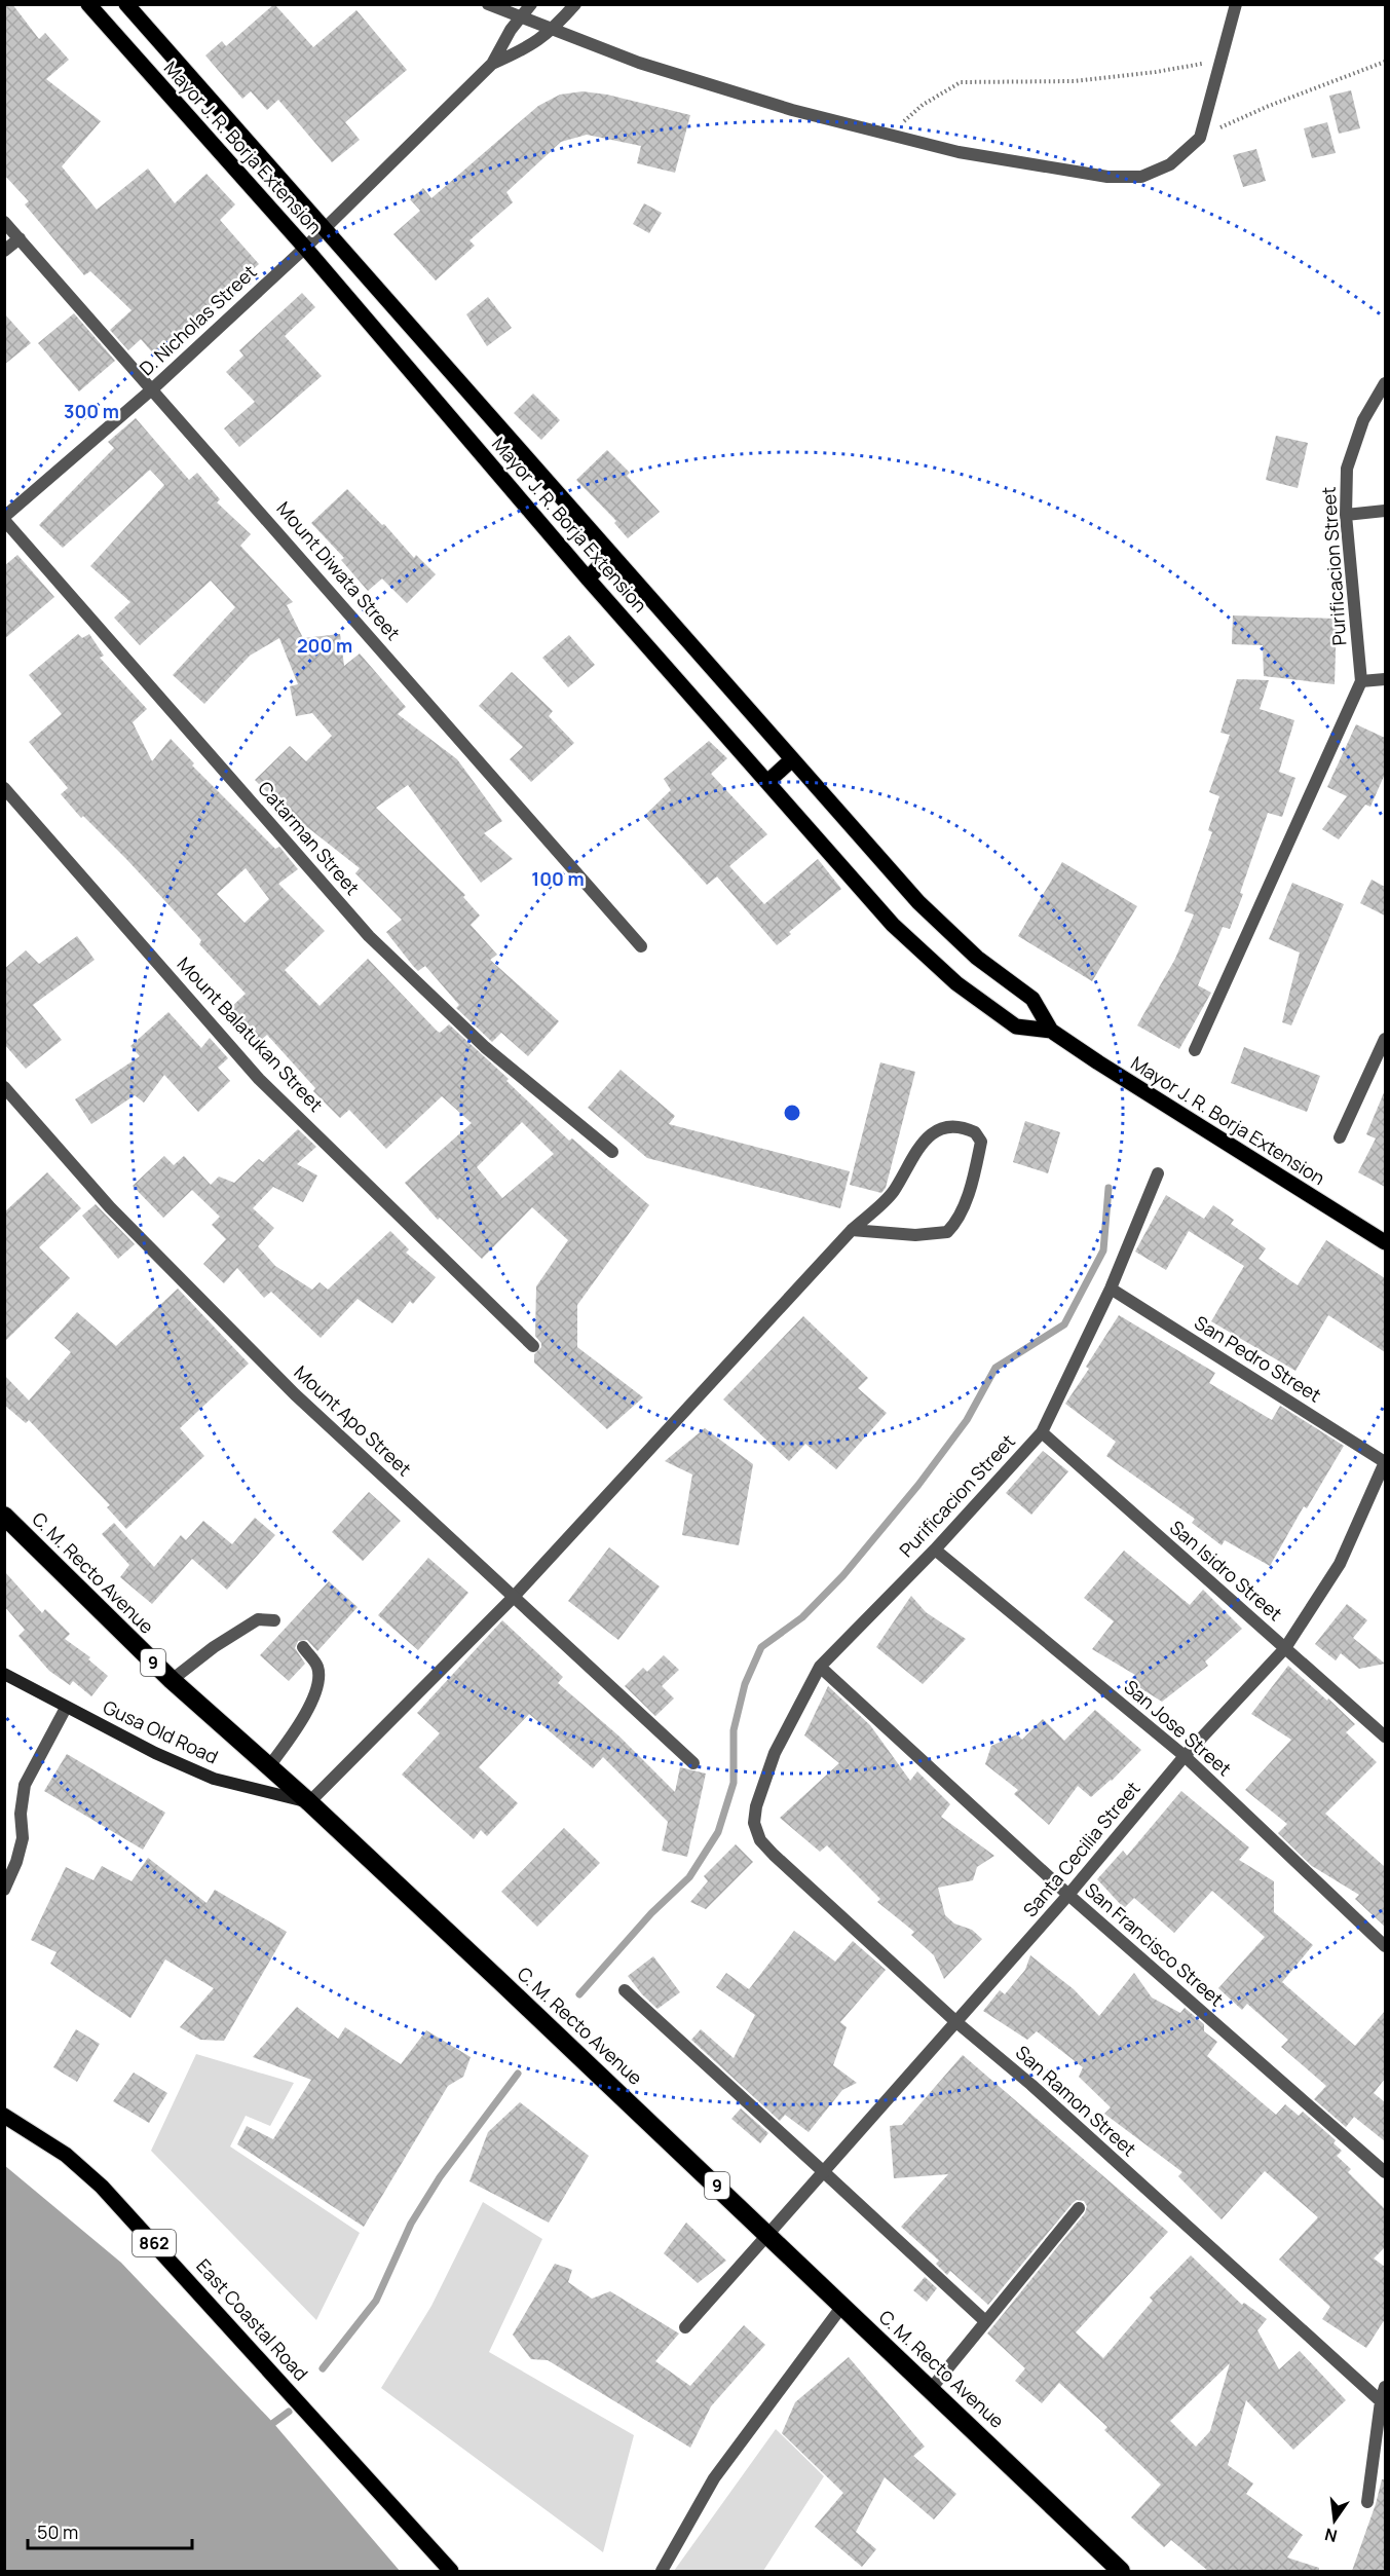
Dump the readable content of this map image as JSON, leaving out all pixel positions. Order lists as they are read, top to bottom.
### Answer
{
  "streets": {
    "highway": ["C. M. Recto Avenue", "9"],
    "main road": ["Mayor J. R. Borja Extension", "862", "East Coastal Road"],
    "street": [
      "D. Nicholas Street",
      "Purificacion Street",
      "Mount Diwata Street",
      "Catarman Street",
      "Mount Balatukan Street",
      "San Pedro Street",
      "Mount Apo Street",
      "San Isidro Street",
      "San Jose Street",
      "Gusa Old Road",
      "Santa Cecilia Street",
      "San Francisco Street",
      "San Ramon Street"
    ]
  },
  "crossings": [
    ["Mayor J. R. Borja Extension", "D. Nicholas Street"],
    ["D. Nicholas Street", "Mount Diwata Street"],
    ["D. Nicholas Street", "Catarman Street"],
    ["Purificacion Street", "San Pedro Street"],
    ["Purificacion Street", "San Isidro Street"],
    ["Purificacion Street", "San Jose Street"],
    ["Purificacion Street", "San Francisco Street"],
    ["Purificacion Street", "San Ramon Street"],
    ["San Pedro Street", "Santa Cecilia Street"],
    ["San Isidro Street", "Santa Cecilia Street"],
    ["C. M. Recto Avenue", "Gusa Old Road"],
    ["C. M. Recto Avenue", "Santa Cecilia Street"],
    ["San Jose Street", "Santa Cecilia Street"],
    ["Santa Cecilia Street", "San Francisco Street"],
    ["Santa Cecilia Street", "San Ramon Street"]
  ],
  "scale_bar": "50 m",
  "north": "bottom",
  "rings": ["300 m", "200 m", "100 m"]
}
